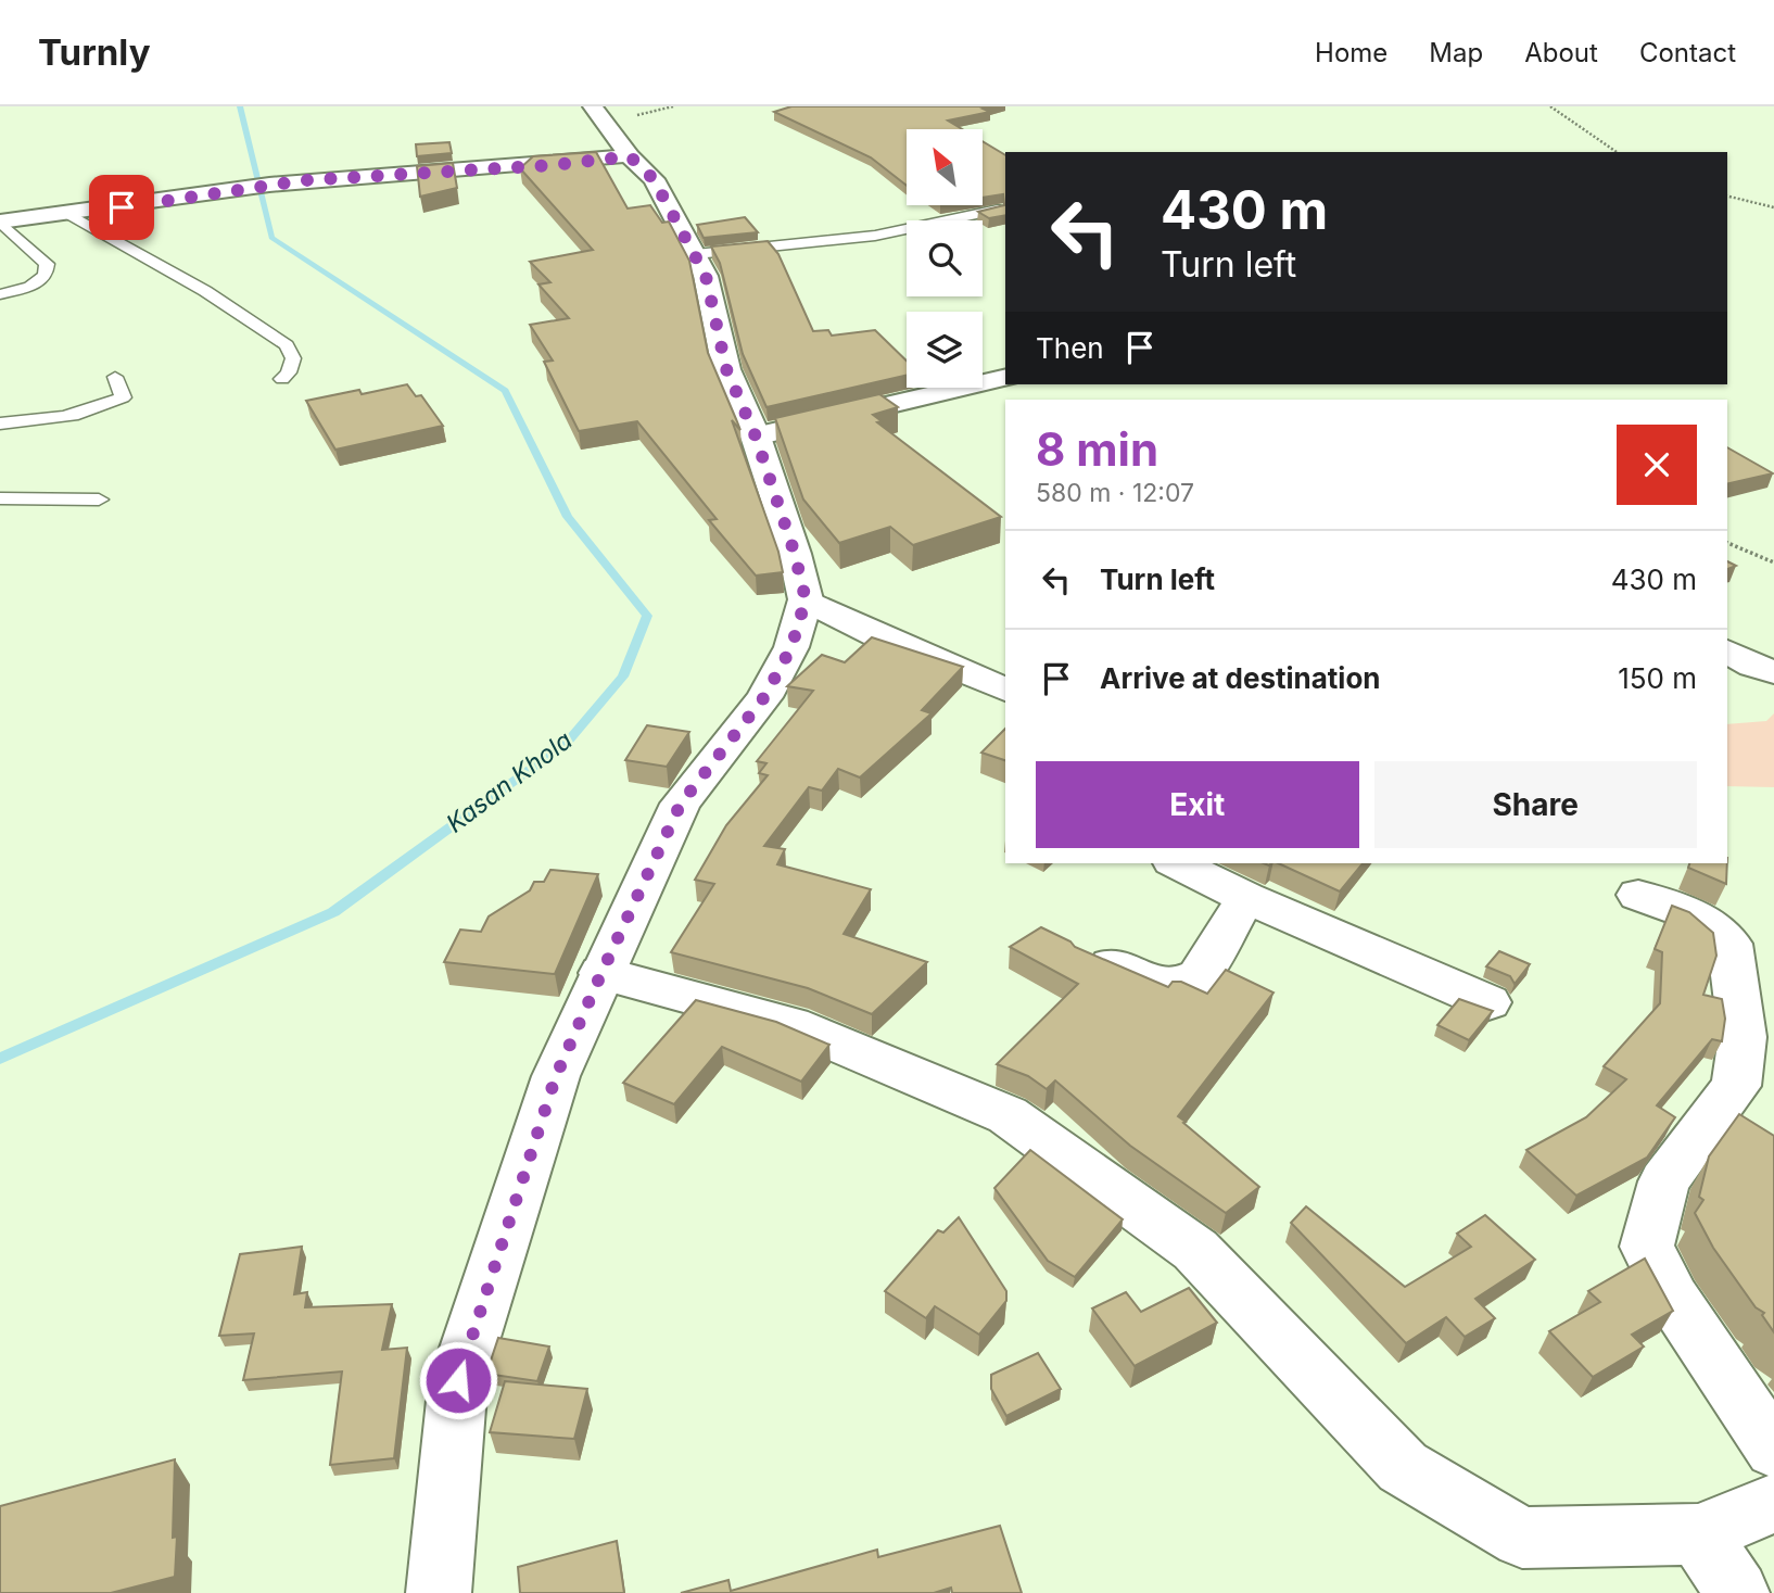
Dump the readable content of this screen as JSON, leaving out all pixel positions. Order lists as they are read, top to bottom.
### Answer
{
  "water": ["Kasan Khola"],
  "north": "top left",
  "page": {
    "header": "Turnly",
    "nav": [
      "Home",
      "Map",
      "About",
      "Contact"
    ],
    "turn": ["430 m", "Turn left"],
    "then": "Then",
    "heading": ["8 min", "580 m · 12:07"],
    "list": [
      {
        "name": "Turn left",
        "value": "430 m"
      },
      {
        "name": "Arrive at destination",
        "value": "150 m"
      }
    ],
    "buttons": ["Exit", "Share"]
  }
}
